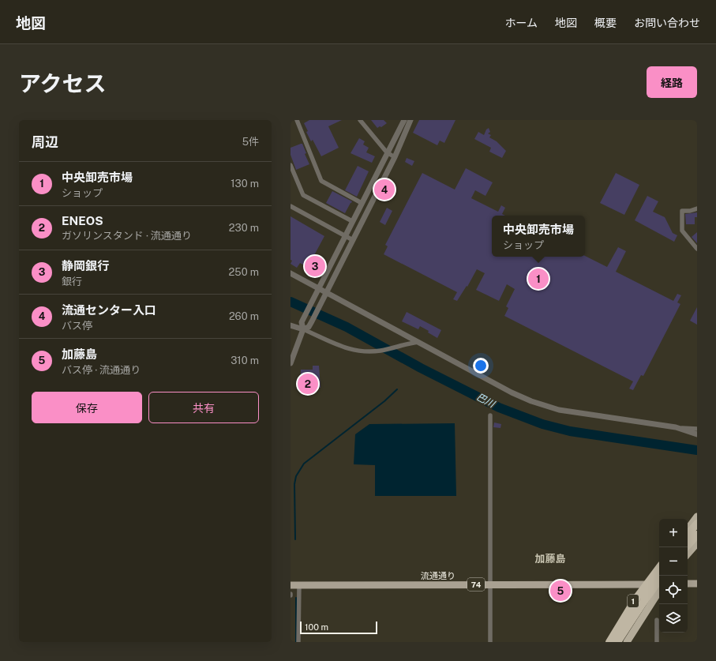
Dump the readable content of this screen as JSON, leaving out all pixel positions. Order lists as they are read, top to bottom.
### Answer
{
  "streets": {
    "highway": ["1"],
    "main road": ["流通通り", "74"]
  },
  "crossings": [
    ["流通通り", "1"]
  ],
  "districts": ["加藤島"],
  "water": ["巴川"],
  "scale_bar": "100 m",
  "page": {
    "header": "地図",
    "nav": [
      "ホーム",
      "地図",
      "概要",
      "お問い合わせ"
    ],
    "title": "アクセス",
    "buttons": [
      "経路",
      ["保存", "共有"]
    ],
    "heading": ["周辺", "5件"],
    "list": [
      {
        "mark": "1",
        "name": "中央卸売市場",
        "note": "ショップ",
        "value": "130 m"
      },
      {
        "mark": "2",
        "name": "ENEOS",
        "note": "ガソリンスタンド · 流通通り",
        "value": "230 m"
      },
      {
        "mark": "3",
        "name": "静岡銀行",
        "note": "銀行",
        "value": "250 m"
      },
      {
        "mark": "4",
        "name": "流通センター入口",
        "note": "バス停",
        "value": "260 m"
      },
      {
        "mark": "5",
        "name": "加藤島",
        "note": "バス停 · 流通通り",
        "value": "310 m"
      }
    ],
    "pins": [
      "4",
      "3",
      "1",
      "2",
      "5"
    ],
    "popup": ["中央卸売市場", "ショップ"],
    "map_buttons": ["+", "−"],
    "scale": "100 m"
  }
}
